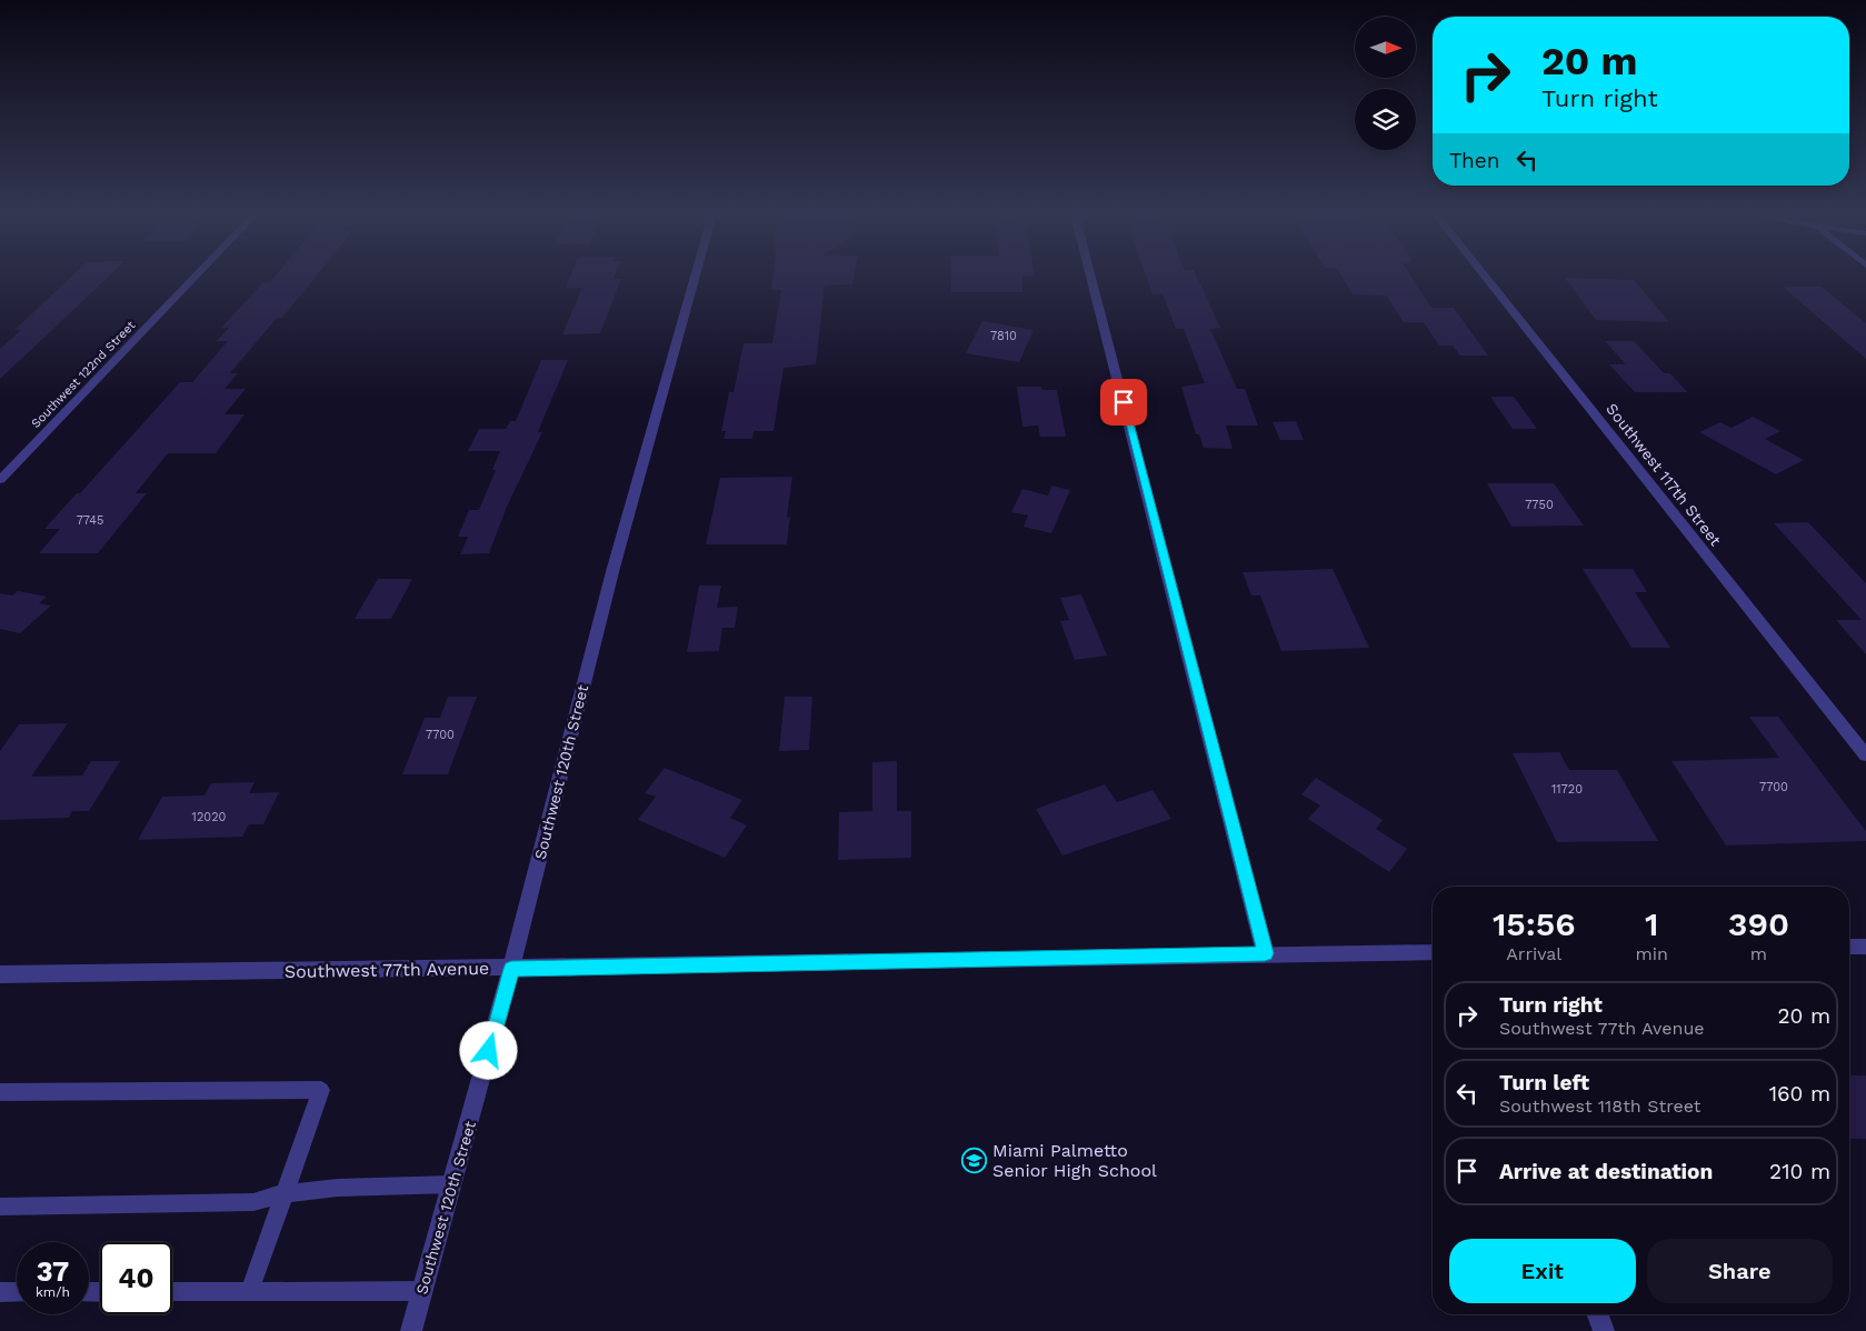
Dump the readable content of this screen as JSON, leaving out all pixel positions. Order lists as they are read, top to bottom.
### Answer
{
  "streets": {
    "street": [
      "Southwest 122nd Street",
      "Southwest 117th Street",
      "Southwest 120th Street",
      "Southwest 77th Avenue"
    ]
  },
  "crossings": [
    ["Southwest 120th Street", "Southwest 77th Avenue"]
  ],
  "places": {
    "school or university": ["Miami Palmetto Senior High School"]
  },
  "house_numbers": [
    "7810",
    "7750",
    "7745",
    "7700",
    "7700",
    "11720",
    "12020"
  ],
  "north": "right",
  "page": {
    "turn": ["20 m", "Turn right"],
    "then": "Then",
    "eta": [
      "15:56",
      "Arrival",
      "1",
      "min",
      "390",
      "m"
    ],
    "list": [
      {
        "name": "Turn right",
        "note": "Southwest 77th Avenue",
        "value": "20 m"
      },
      {
        "name": "Turn left",
        "note": "Southwest 118th Street",
        "value": "160 m"
      },
      {
        "name": "Arrive at destination",
        "value": "210 m"
      }
    ],
    "buttons": ["Exit", "Share"],
    "speed": "37 km/h",
    "limit": "40"
  }
}
